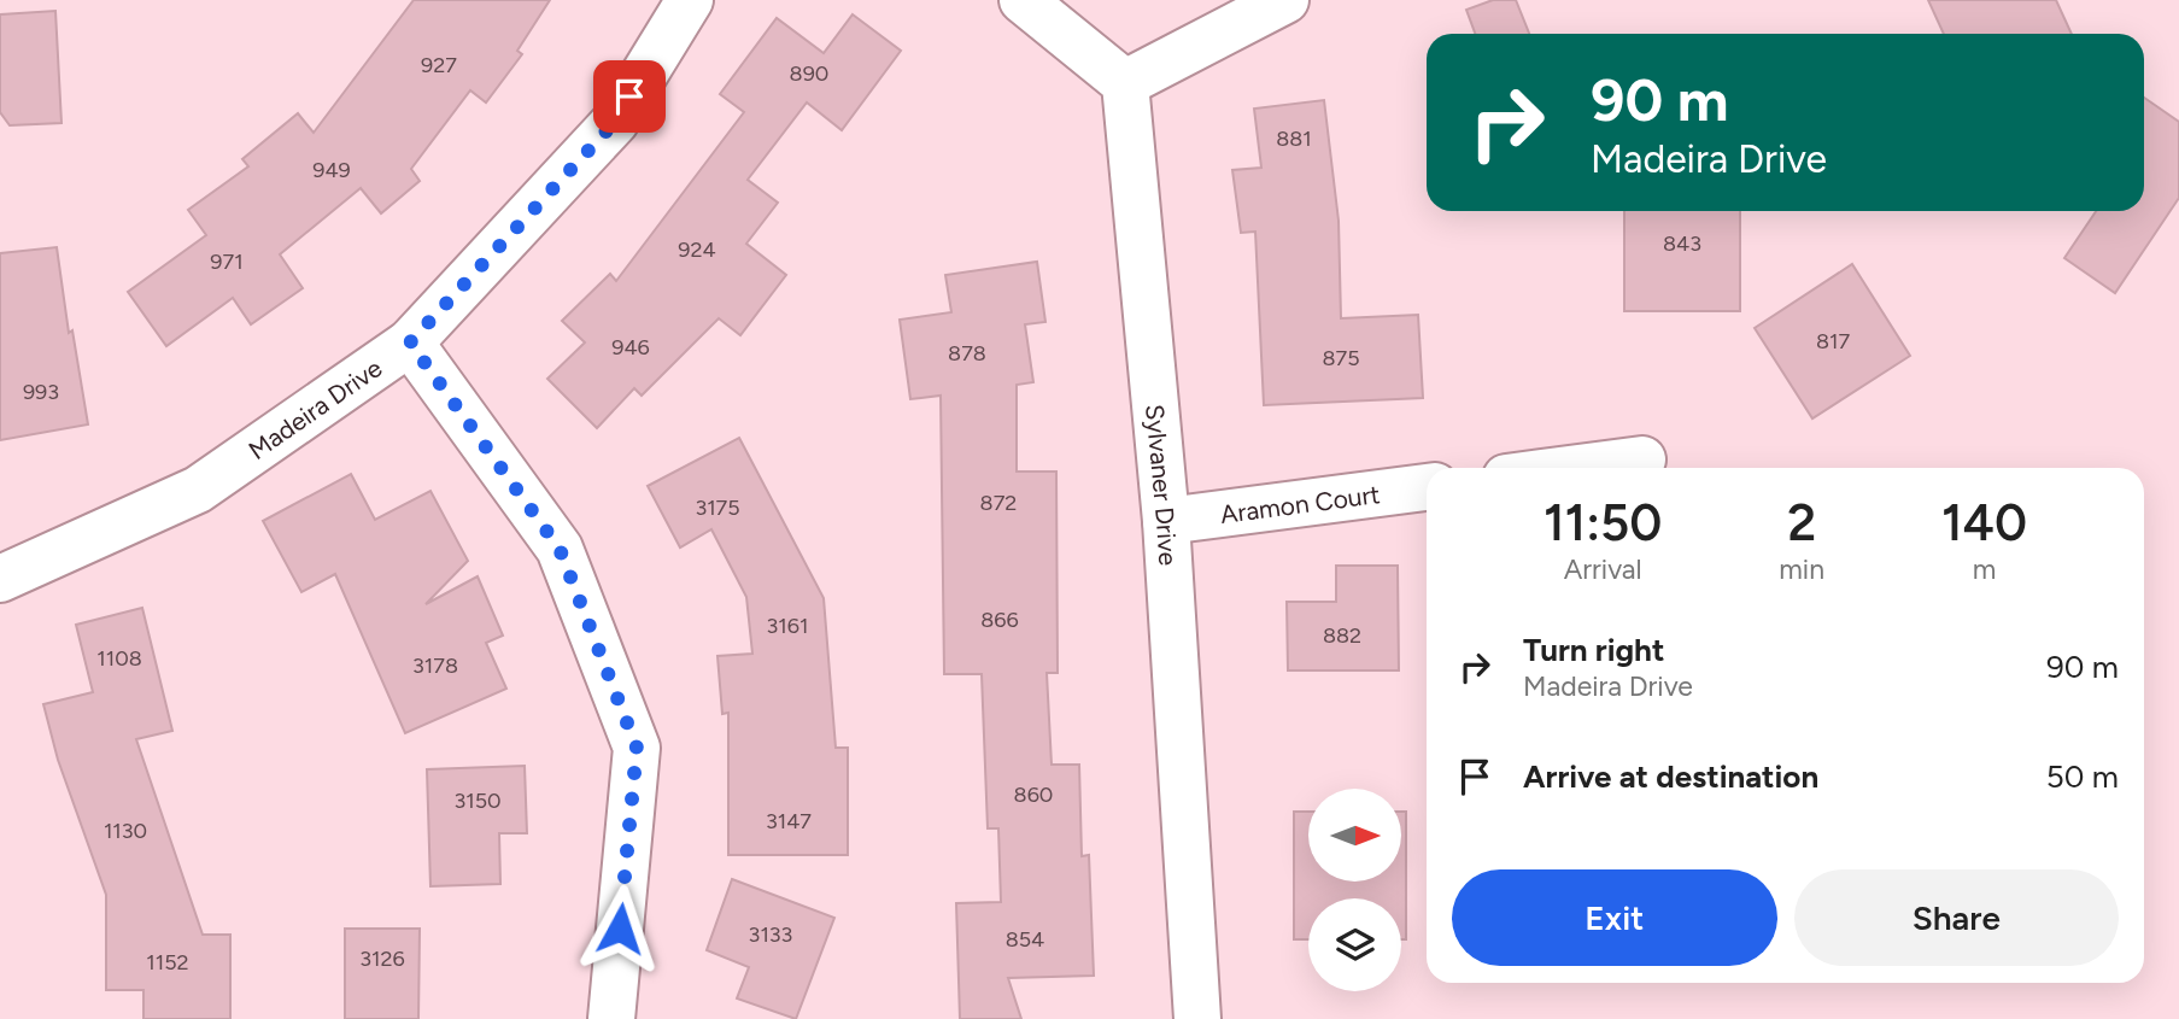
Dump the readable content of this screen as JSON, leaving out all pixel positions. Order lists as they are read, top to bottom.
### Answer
{
  "streets": {
    "street": ["Madeira Drive", "Sylvaner Drive", "Aramon Court"]
  },
  "crossings": [
    ["Sylvaner Drive", "Aramon Court"]
  ],
  "house_numbers": [
    "927",
    "890",
    "881",
    "949",
    "843",
    "924",
    "971",
    "817",
    "946",
    "878",
    "875",
    "993",
    "872",
    "3175",
    "866",
    "3161",
    "882",
    "1108",
    "3178",
    "860",
    "3150",
    "3147",
    "1130",
    "3133",
    "854",
    "3126",
    "1152"
  ],
  "north": "right",
  "page": {
    "turn": ["90 m", "Madeira Drive"],
    "eta": [
      "11:50",
      "Arrival",
      "2",
      "min",
      "140",
      "m"
    ],
    "list": [
      {
        "name": "Turn right",
        "note": "Madeira Drive",
        "value": "90 m"
      },
      {
        "name": "Arrive at destination",
        "value": "50 m"
      }
    ],
    "buttons": ["Exit", "Share"]
  }
}
